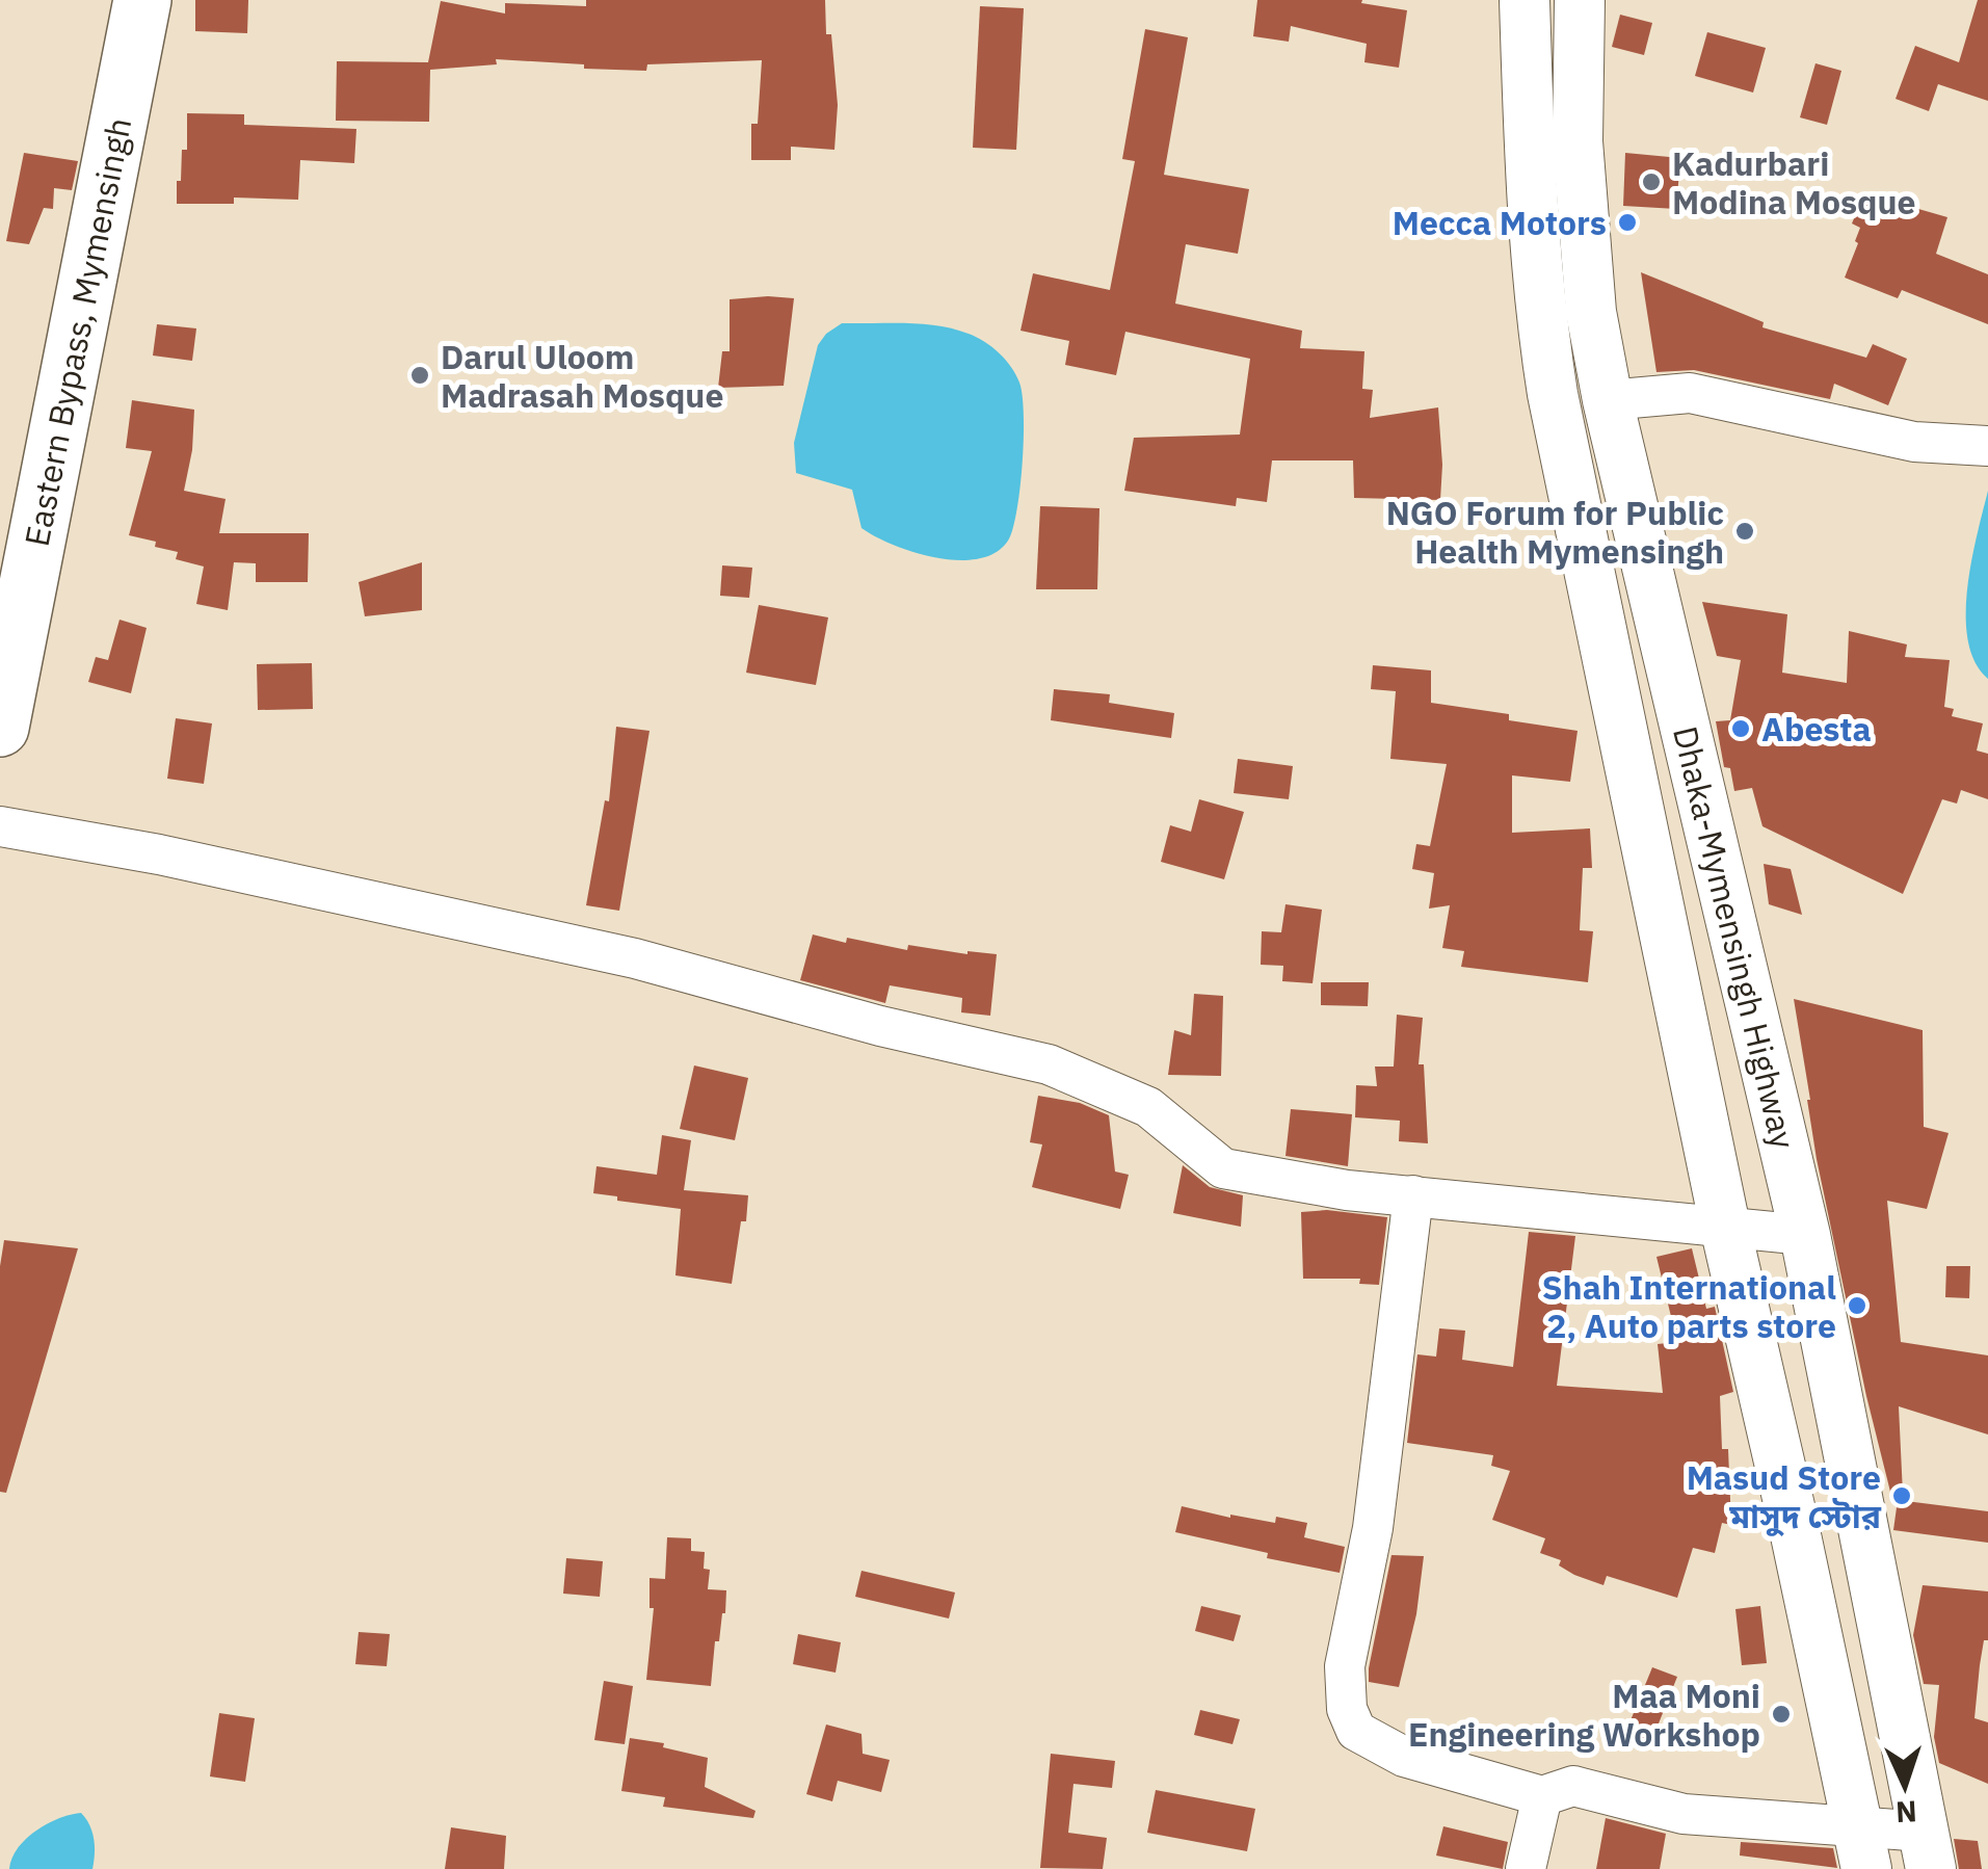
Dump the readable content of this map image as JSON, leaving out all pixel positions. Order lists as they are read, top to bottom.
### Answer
{
  "streets": {
    "highway": ["Eastern Bypass, Mymensingh"],
    "main road": ["Dhaka-Mymensingh Highway"]
  },
  "places": [
    "Kadurbari Modina Mosque",
    "Mecca Motors",
    "Darul Uloom Madrasah Mosque",
    "NGO Forum for Public Health Mymensingh",
    "Abesta",
    "Shah International 2, Auto parts store",
    "Masud Store মাসুদ স্টোর",
    "Maa Moni Engineering Workshop"
  ],
  "north": "bottom"
}
